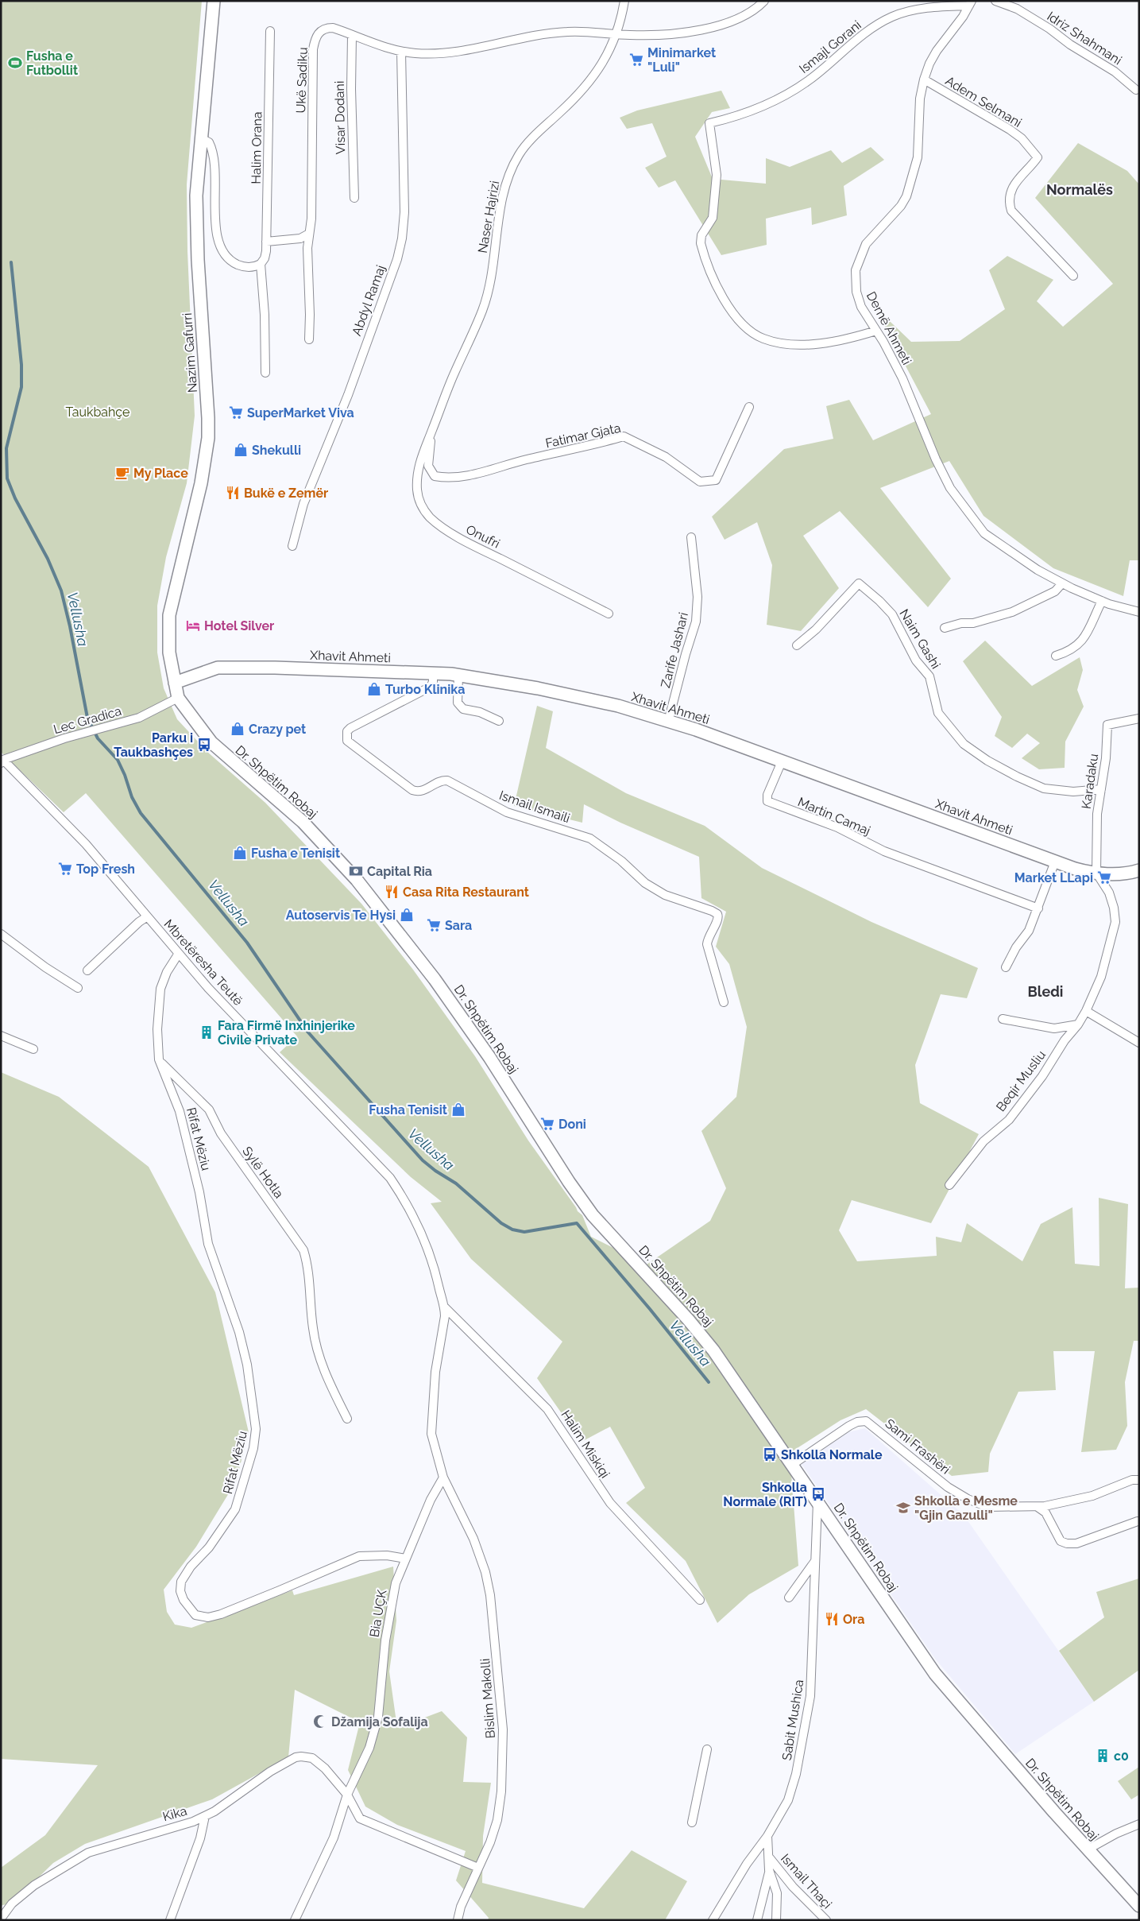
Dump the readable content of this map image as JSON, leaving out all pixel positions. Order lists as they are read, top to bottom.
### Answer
{
  "streets": {
    "street": [
      "Idriz Shahmani",
      "Ismajl Gorani",
      "Ukë Sadiku",
      "Adem Selmani",
      "Visar Dodani",
      "Halim Orana",
      "Naser Hajrizi",
      "Abdyl Ramaj",
      "Demë Ahmeti",
      "Nazim Gafurri",
      "Fatimar Gjata",
      "Onufri",
      "Naim Gashi",
      "Zarife Jashari",
      "Xhavit Ahmeti",
      "Lec Gradica",
      "Karadaku",
      "Dr. Shpëtim Robaj",
      "Ismail Ismaili",
      "Martin Camaj",
      "Mbretëresha Teutë",
      "Beqir Musliu",
      "Rifat Mëziu",
      "Sylë Hotla",
      "Halim Miskiqi",
      "Sami Frashëri",
      "Bia UÇK",
      "Bislim Makolli",
      "Sabit Mushica",
      "Kika",
      "Ismail Thaçi"
    ]
  },
  "crossings": [
    ["Ismajl Gorani", "Demë Ahmeti"],
    ["Ukë Sadiku", "Visar Dodani"],
    ["Ukë Sadiku", "Naser Hajrizi"],
    ["Ukë Sadiku", "Abdyl Ramaj"],
    ["Adem Selmani", "Demë Ahmeti"],
    ["Naser Hajrizi", "Fatimar Gjata"],
    ["Naser Hajrizi", "Onufri"],
    ["Nazim Gafurri", "Xhavit Ahmeti"],
    ["Nazim Gafurri", "Lec Gradica"],
    ["Nazim Gafurri", "Dr. Shpëtim Robaj"],
    ["Fatimar Gjata", "Onufri"],
    ["Naim Gashi", "Karadaku"],
    ["Zarife Jashari", "Xhavit Ahmeti"],
    ["Xhavit Ahmeti", "Karadaku"],
    ["Xhavit Ahmeti", "Ismail Ismaili"],
    ["Xhavit Ahmeti", "Martin Camaj"],
    ["Xhavit Ahmeti", "Beqir Musliu"],
    ["Lec Gradica", "Dr. Shpëtim Robaj"],
    ["Lec Gradica", "Mbretëresha Teutë"],
    ["Karadaku", "Beqir Musliu"],
    ["Dr. Shpëtim Robaj", "Sami Frashëri"],
    ["Dr. Shpëtim Robaj", "Sabit Mushica"],
    ["Mbretëresha Teutë", "Halim Miskiqi"],
    ["Rifat Mëziu", "Sylë Hotla"],
    ["Rifat Mëziu", "Bia UÇK"],
    ["Bia UÇK", "Bislim Makolli"],
    ["Bia UÇK", "Kika"],
    ["Bislim Makolli", "Kika"]
  ],
  "districts": ["Normalës", "Bledi"],
  "water": ["Vellusha"],
  "parks": ["Taukbahçe"],
  "places": {
    "supermarket": [
      "Minimarket \"Luli\"",
      "SuperMarket Viva",
      "Top Fresh",
      "Market LLapi",
      "Sara",
      "Doni"
    ],
    "sports": ["Fusha e Futbollit"],
    "shop": [
      "Shekulli",
      "Turbo Klinika",
      "Crazy pet",
      "Fusha e Tenisit",
      "Autoservis Te Hysi",
      "Fusha Tenisit"
    ],
    "cafe": ["My Place"],
    "restaurant": ["Bukë e Zemër", "Casa Rita Restaurant", "Ora"],
    "hotel": ["Hotel Silver"],
    "bus stop": ["Parku i Taukbashçes", "Shkolla Normale", "Shkolla Normale (RIT)"],
    "bank": ["Capital Ria"],
    "building": ["Fara Firmë Inxhinjerike Civile Private", "c0"],
    "school or university": ["Shkolla e Mesme \"Gjin Gazulli\""],
    "mosque": ["Džamija Sofalija"]
  }
}
